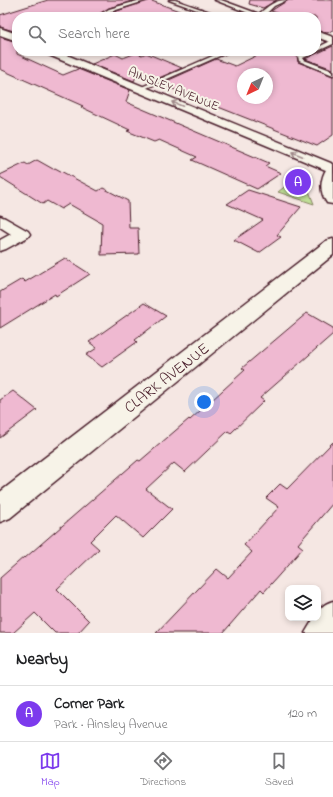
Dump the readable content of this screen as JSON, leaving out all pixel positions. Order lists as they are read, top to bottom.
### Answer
{
  "streets": {
    "street": ["AINSLEY AVENUE", "CLARK AVENUE"]
  },
  "one_way": ["AINSLEY AVENUE"],
  "north": "bottom left",
  "page": {
    "search": "Search here",
    "pins": "A",
    "heading": "Nearby",
    "list": [
      {
        "mark": "A",
        "name": "Corner Park",
        "note": "Park · Ainsley Avenue",
        "value": "120 m"
      }
    ],
    "nav": ["Map", "Directions", "Saved"]
  }
}
